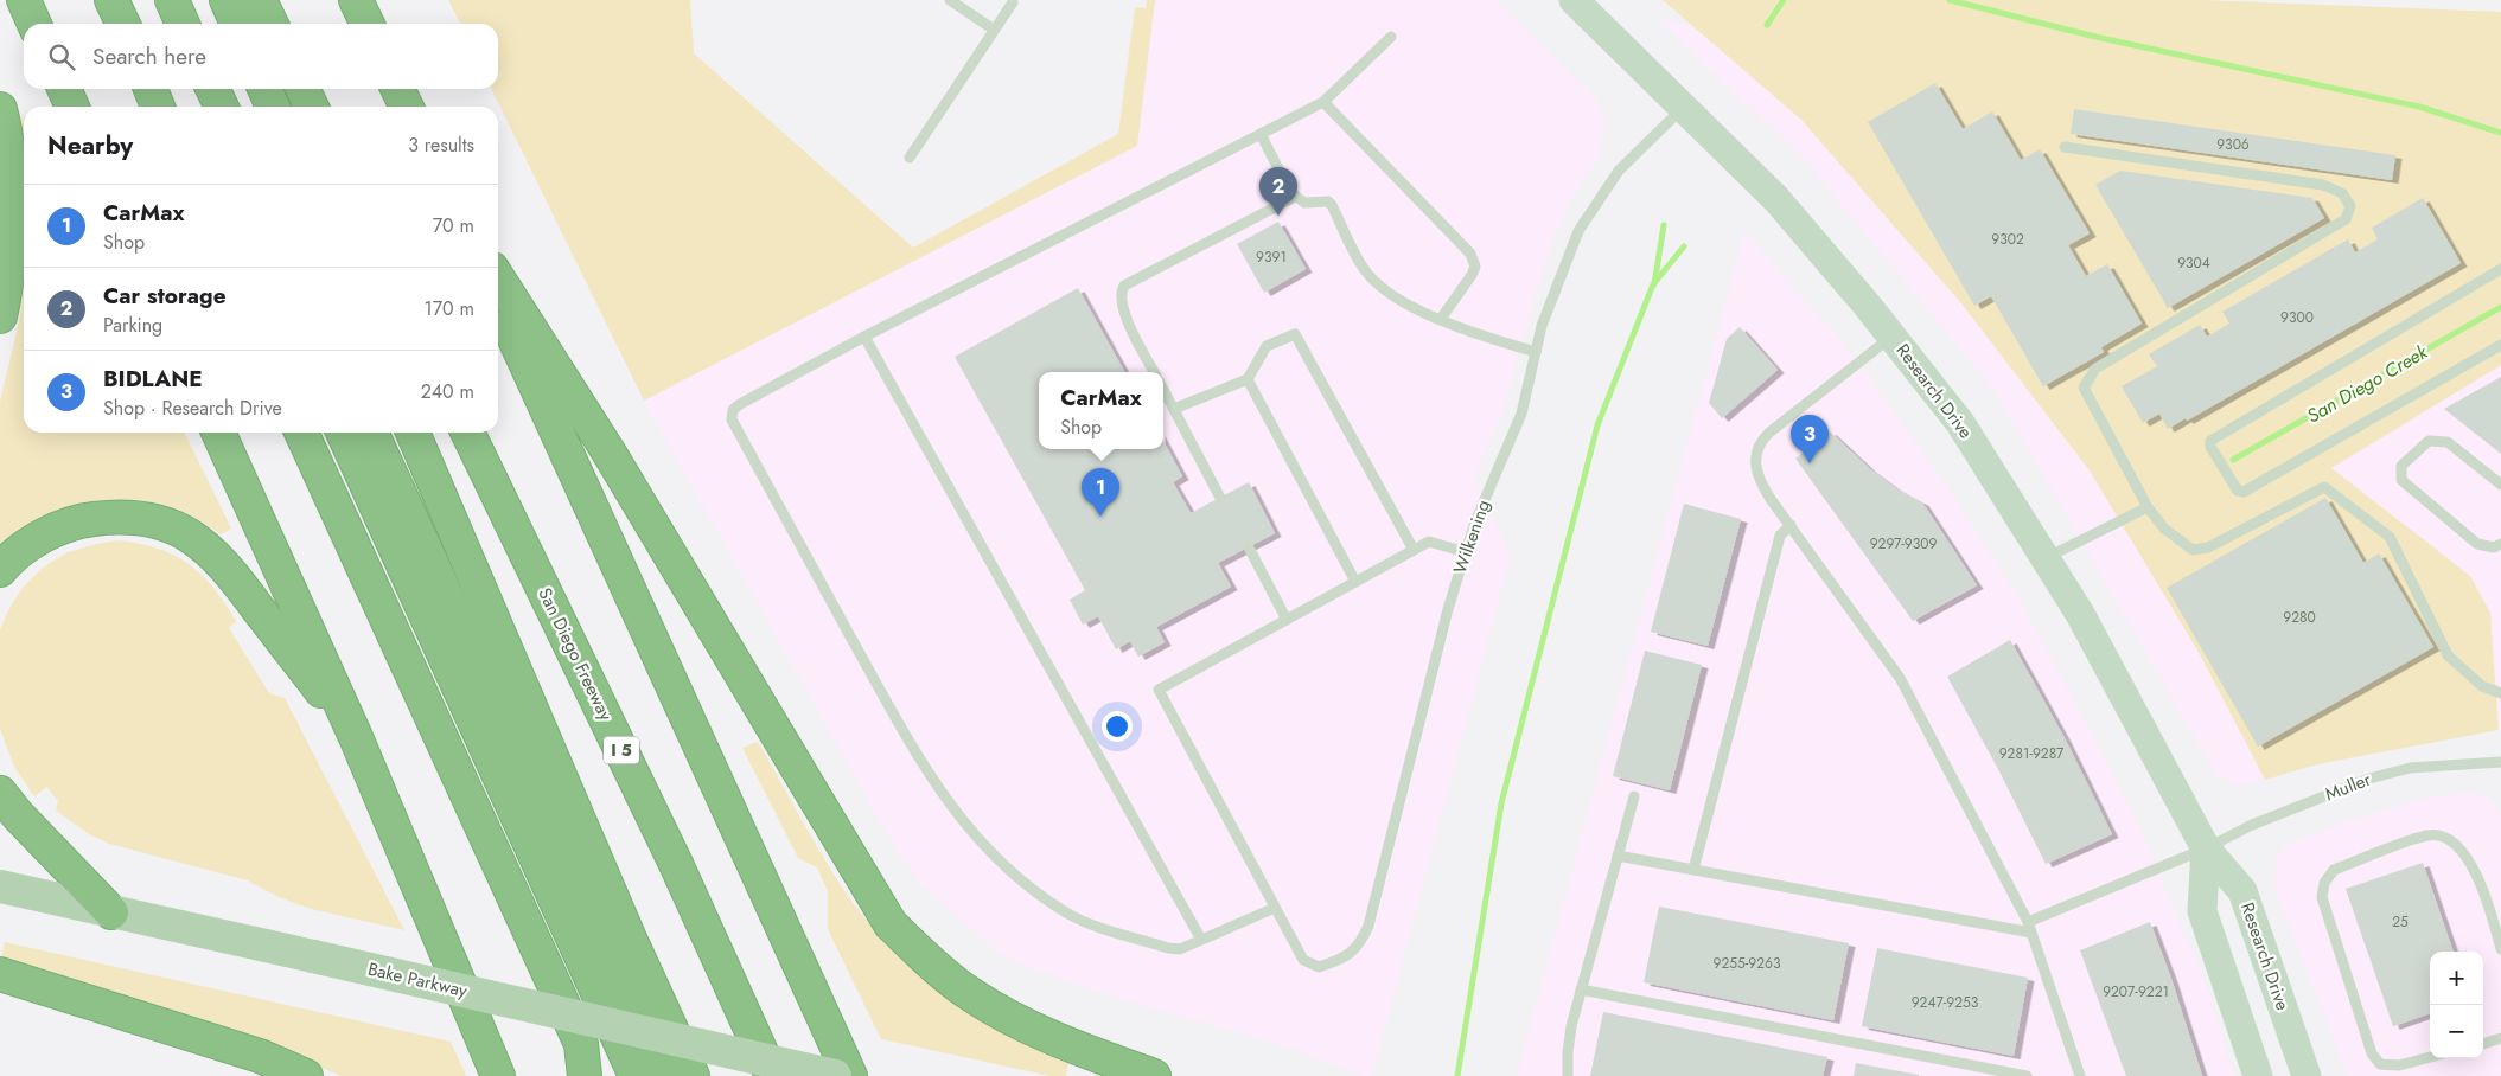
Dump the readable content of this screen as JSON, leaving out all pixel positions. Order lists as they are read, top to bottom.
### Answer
{
  "streets": {
    "highway": ["San Diego Freeway", "I 5"],
    "main road": ["Research Drive", "Bake Parkway"],
    "lane": ["Wilkening", "Muller"]
  },
  "crossings": [
    ["Research Drive", "Wilkening"],
    ["Research Drive", "Muller"]
  ],
  "water": ["San Diego Creek"],
  "house_numbers": [
    "9306",
    "9302",
    "9391",
    "9304",
    "9300",
    "9297-9309",
    "9280",
    "9281-9287",
    "25",
    "9255-9263",
    "9207-9221",
    "9247-9253"
  ],
  "page": {
    "search": "Search here",
    "heading": ["Nearby", "3 results"],
    "pins": ["2", "3", "1"],
    "list": [
      {
        "mark": "1",
        "name": "CarMax",
        "note": "Shop",
        "value": "70 m"
      },
      {
        "mark": "2",
        "name": "Car storage",
        "note": "Parking",
        "value": "170 m"
      },
      {
        "mark": "3",
        "name": "BIDLANE",
        "note": "Shop · Research Drive",
        "value": "240 m"
      }
    ],
    "popup": ["CarMax", "Shop"],
    "map_buttons": ["+", "−"]
  }
}
